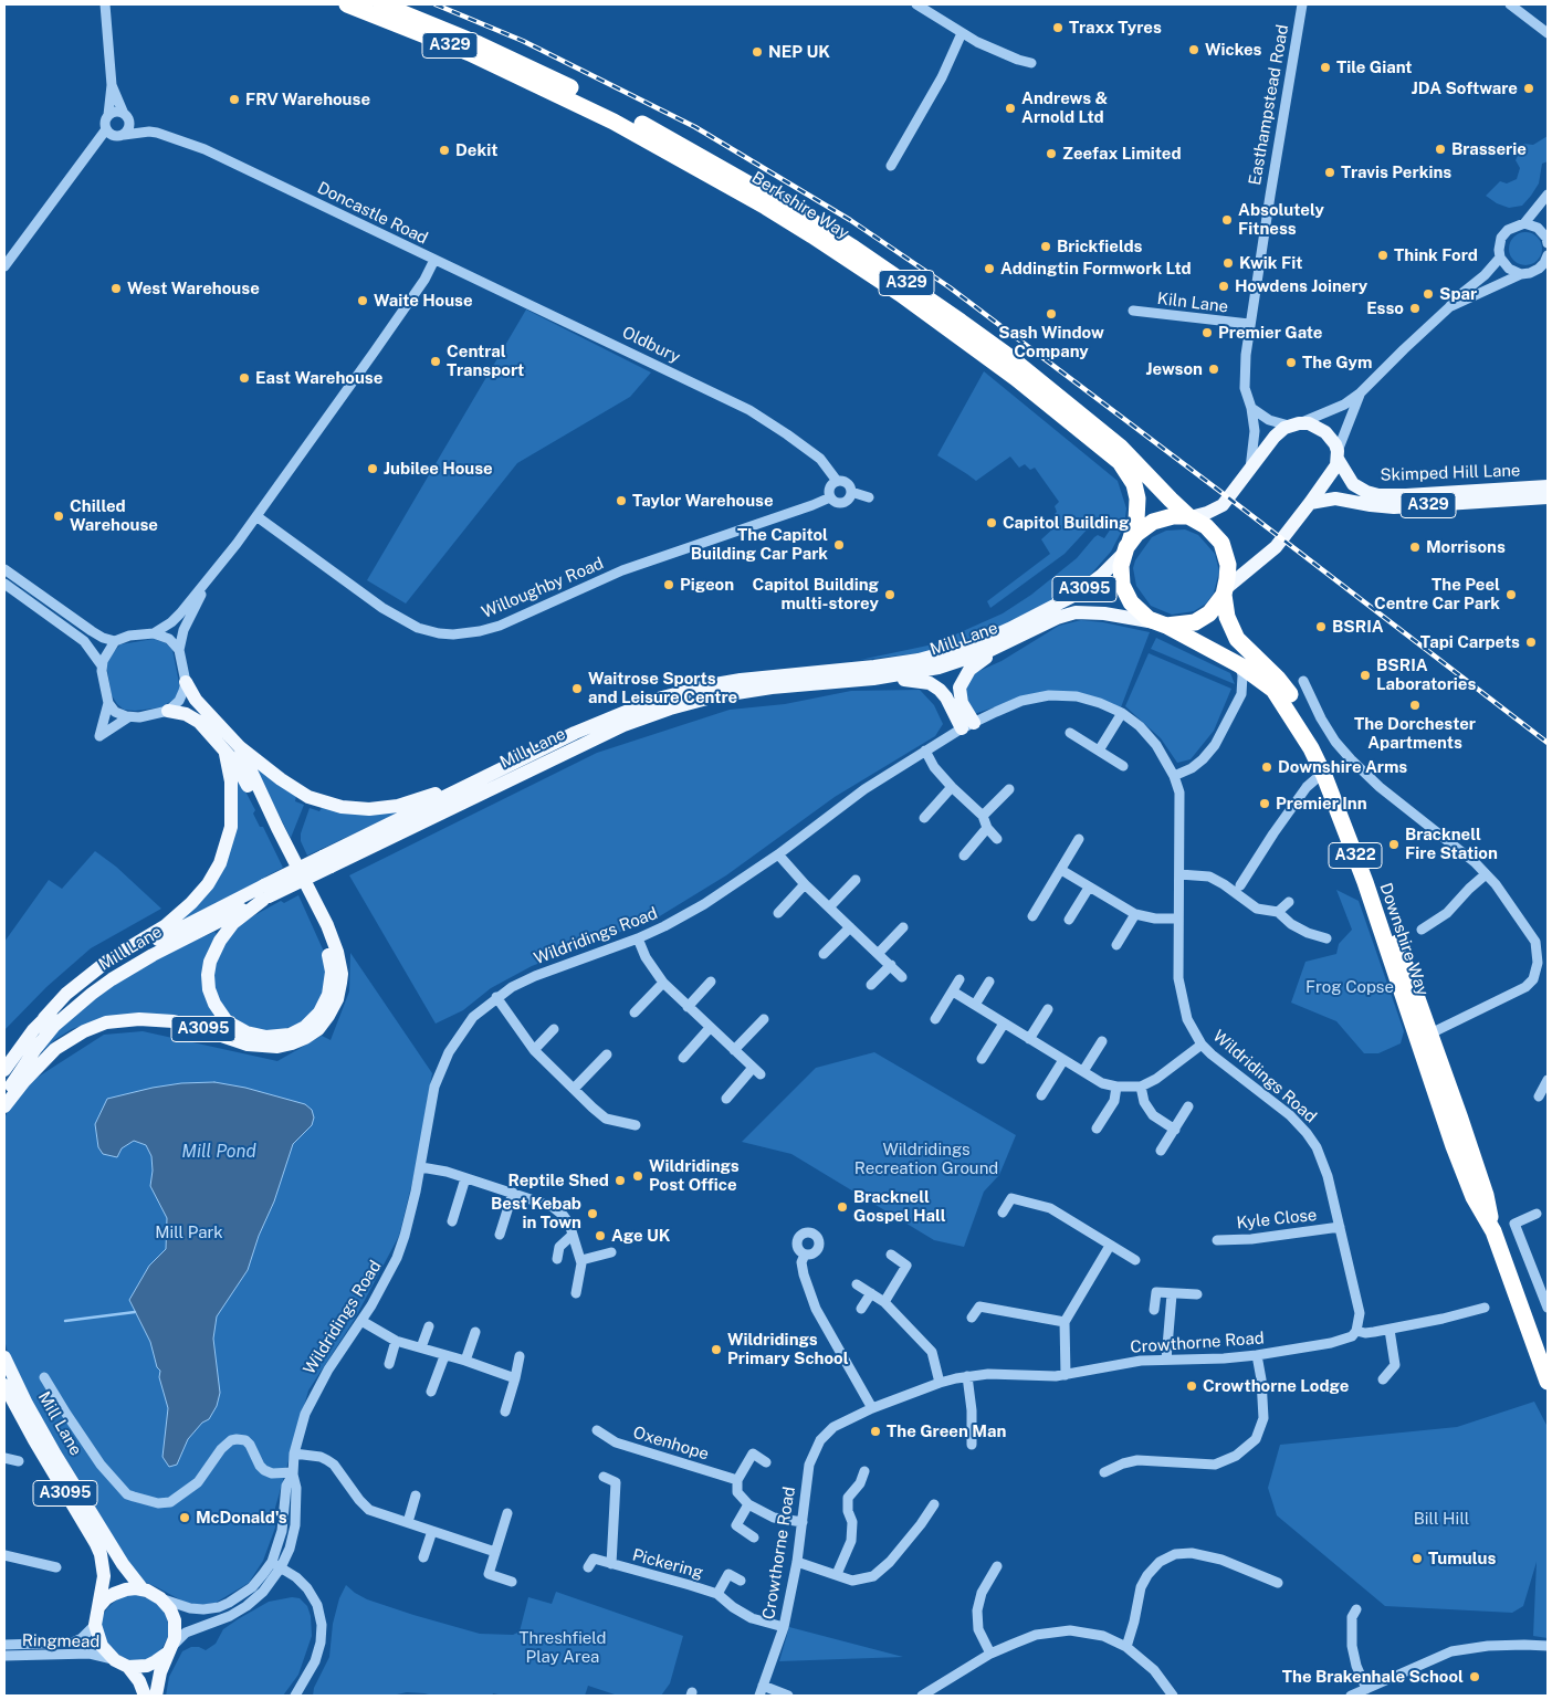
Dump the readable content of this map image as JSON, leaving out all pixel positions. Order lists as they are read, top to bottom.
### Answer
{
  "streets": {
    "highway": [
      "A329",
      "Berkshire Way",
      "A322",
      "Downshire Way"
    ],
    "main road": ["Skimped Hill Lane", "A3095", "Mill Lane"],
    "street": [
      "Easthampstead Road",
      "Doncastle Road",
      "Kiln Lane",
      "Oldbury",
      "Willoughby Road",
      "Wildridings Road",
      "Kyle Close",
      "Crowthorne Road",
      "Oxenhope",
      "Pickering",
      "Ringmead"
    ]
  },
  "crossings": [
    ["A329", "Skimped Hill Lane"],
    ["Easthampstead Road", "Kiln Lane"],
    ["Berkshire Way", "Mill Lane"],
    ["Berkshire Way", "Downshire Way"],
    ["Doncastle Road", "Oldbury"],
    ["Doncastle Road", "Willoughby Road"],
    ["Doncastle Road", "A3095"],
    ["Oldbury", "Willoughby Road"],
    ["A3095", "Mill Lane"],
    ["Mill Lane", "Wildridings Road"],
    ["Mill Lane", "Downshire Way"],
    ["Mill Lane", "Ringmead"],
    ["Wildridings Road", "Kyle Close"],
    ["Wildridings Road", "Crowthorne Road"],
    ["Wildridings Road", "Ringmead"],
    ["Crowthorne Road", "Pickering"]
  ],
  "water": ["Mill Pond"],
  "parks": [
    "Frog Copse",
    "Wildridings Recreation Ground",
    "Mill Park",
    "Bill Hill",
    "Threshfield Play Area"
  ],
  "places": [
    "Traxx Tyres",
    "Wickes",
    "NEP UK",
    "Tile Giant",
    "JDA Software",
    "FRV Warehouse",
    "Andrews & Arnold Ltd",
    "Brasserie",
    "Dekit",
    "Zeefax Limited",
    "Travis Perkins",
    "Absolutely Fitness",
    "Brickfields",
    "Think Ford",
    "Kwik Fit",
    "Addingtin Formwork Ltd",
    "Howdens Joinery",
    "West Warehouse",
    "Spar",
    "Waite House",
    "Esso",
    "Sash Window Company",
    "Premier Gate",
    "Central Transport",
    "The Gym",
    "Jewson",
    "East Warehouse",
    "Jubilee House",
    "Taylor Warehouse",
    "Chilled Warehouse",
    "Capitol Building",
    "The Capitol Building Car Park",
    "Morrisons",
    "Pigeon",
    "Capitol Building multi-storey",
    "The Peel Centre Car Park",
    "BSRIA",
    "Tapi Carpets",
    "BSRIA Laboratories",
    "Waitrose Sports and Leisure Centre",
    "The Dorchester Apartments",
    "Downshire Arms",
    "Premier Inn",
    "Bracknell Fire Station",
    "Wildridings Post Office",
    "Reptile Shed",
    "Bracknell Gospel Hall",
    "Best Kebab in Town",
    "Age UK",
    "Wildridings Primary School",
    "Crowthorne Lodge",
    "The Green Man",
    "McDonald's",
    "Tumulus",
    "The Brakenhale School"
  ]
}
